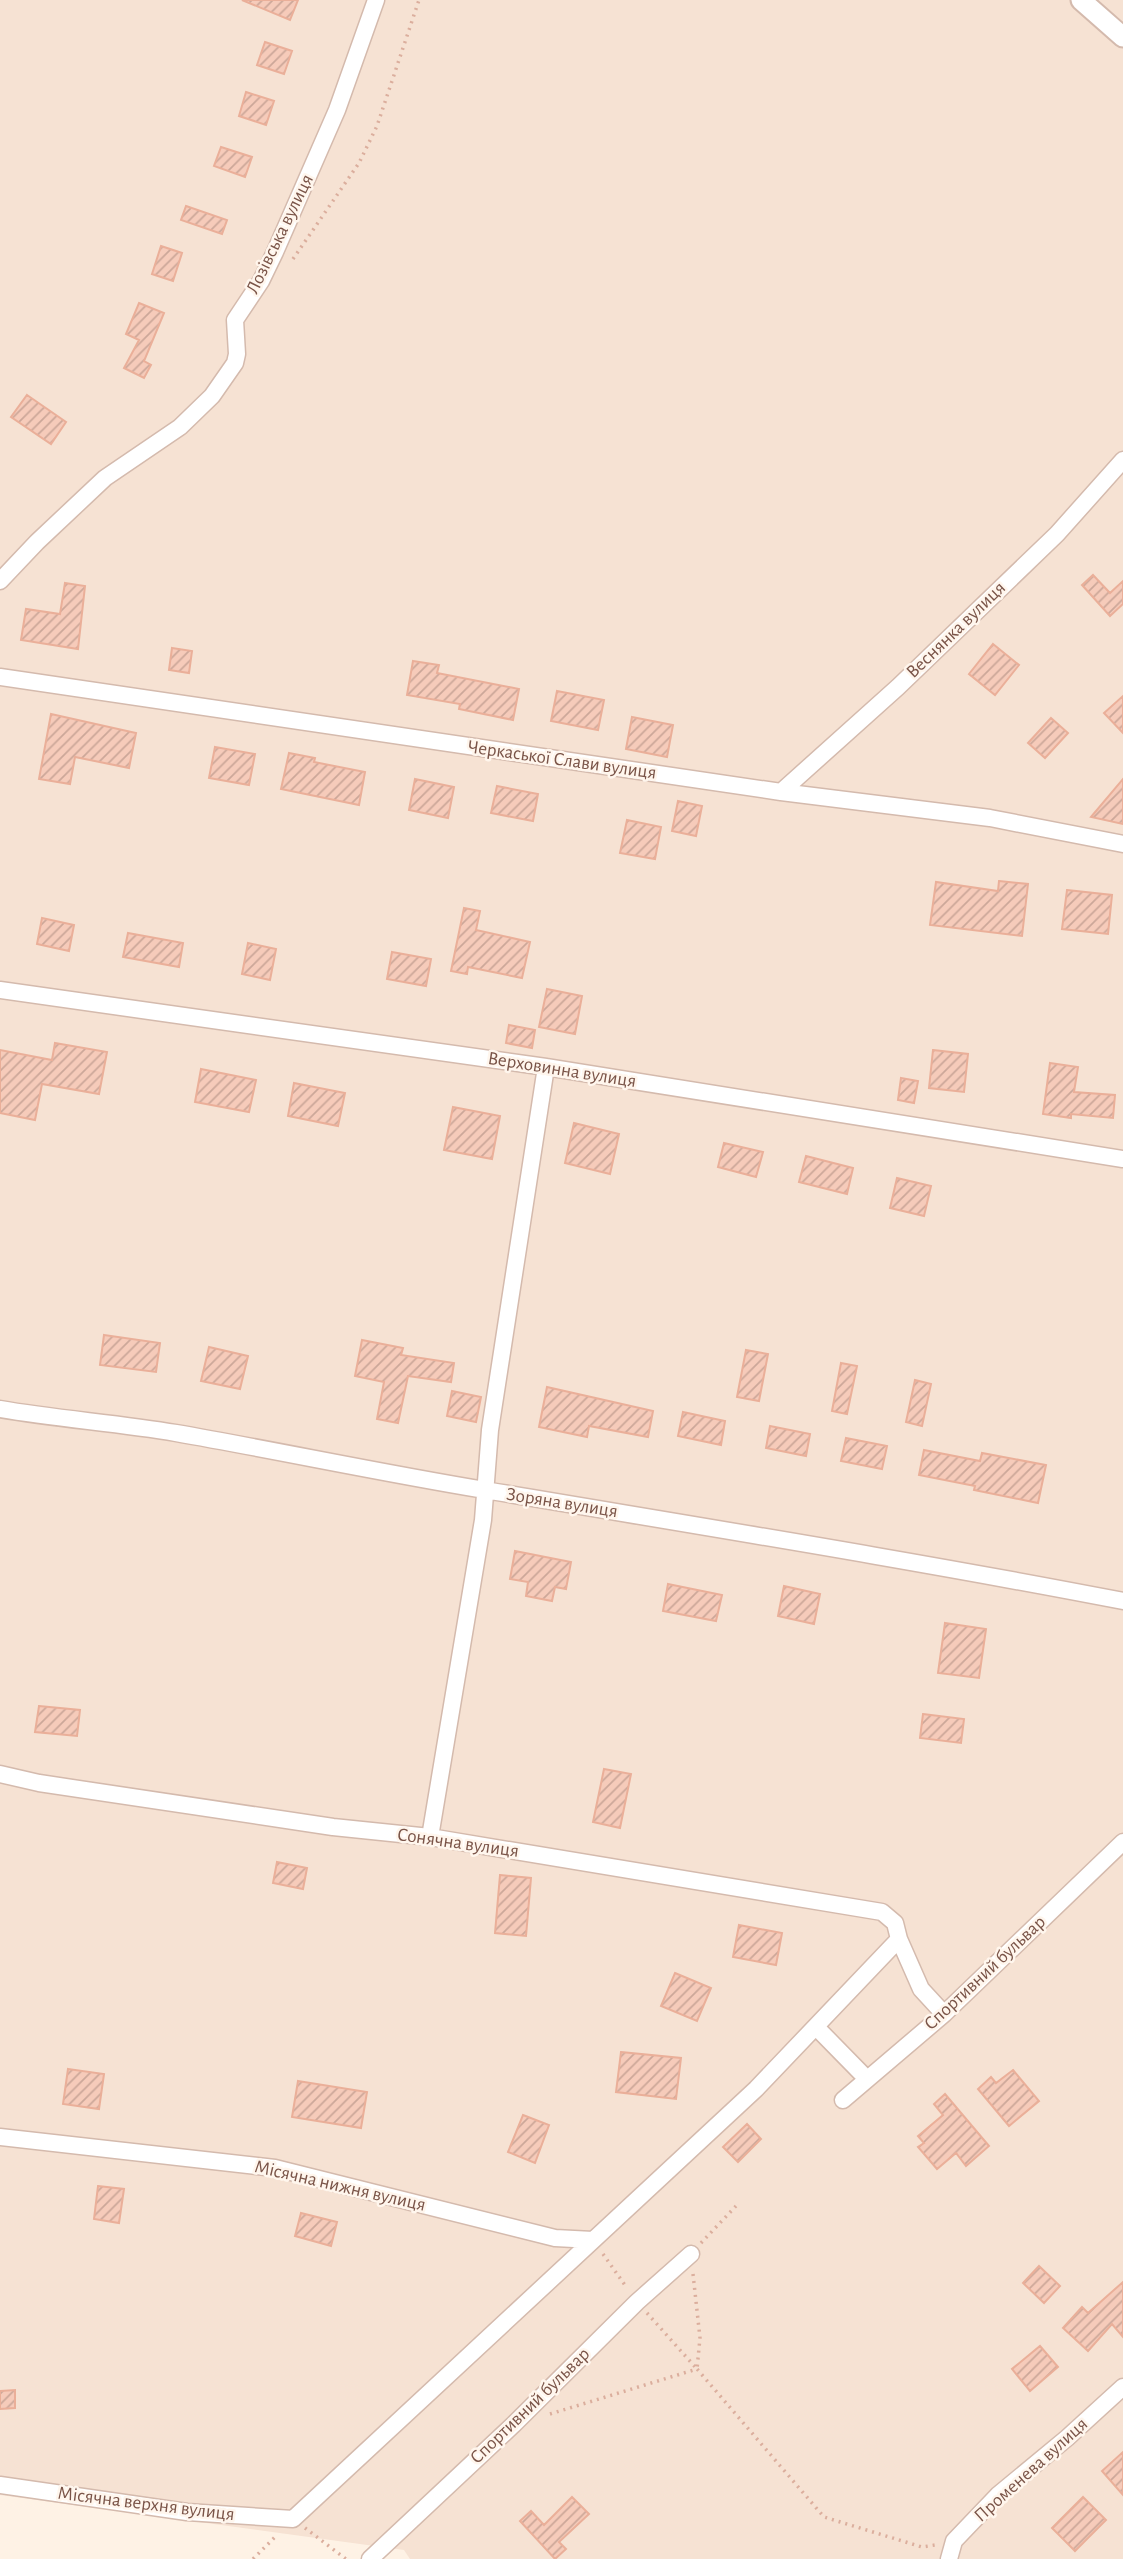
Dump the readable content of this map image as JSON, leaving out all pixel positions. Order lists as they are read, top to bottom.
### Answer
{
  "streets": {
    "street": [
      "Лозівська вулиця",
      "Веснянка вулиця",
      "Черкаської Слави вулиця",
      "Верховинна вулиця",
      "Зоряна вулиця",
      "Сонячна вулиця",
      "Спортивний бульвар",
      "Місячна нижня вулиця",
      "Променева вулиця",
      "Місячна верхня вулиця"
    ]
  },
  "crossings": [
    ["Веснянка вулиця", "Черкаської Слави вулиця"],
    ["Сонячна вулиця", "Спортивний бульвар"]
  ]
}
